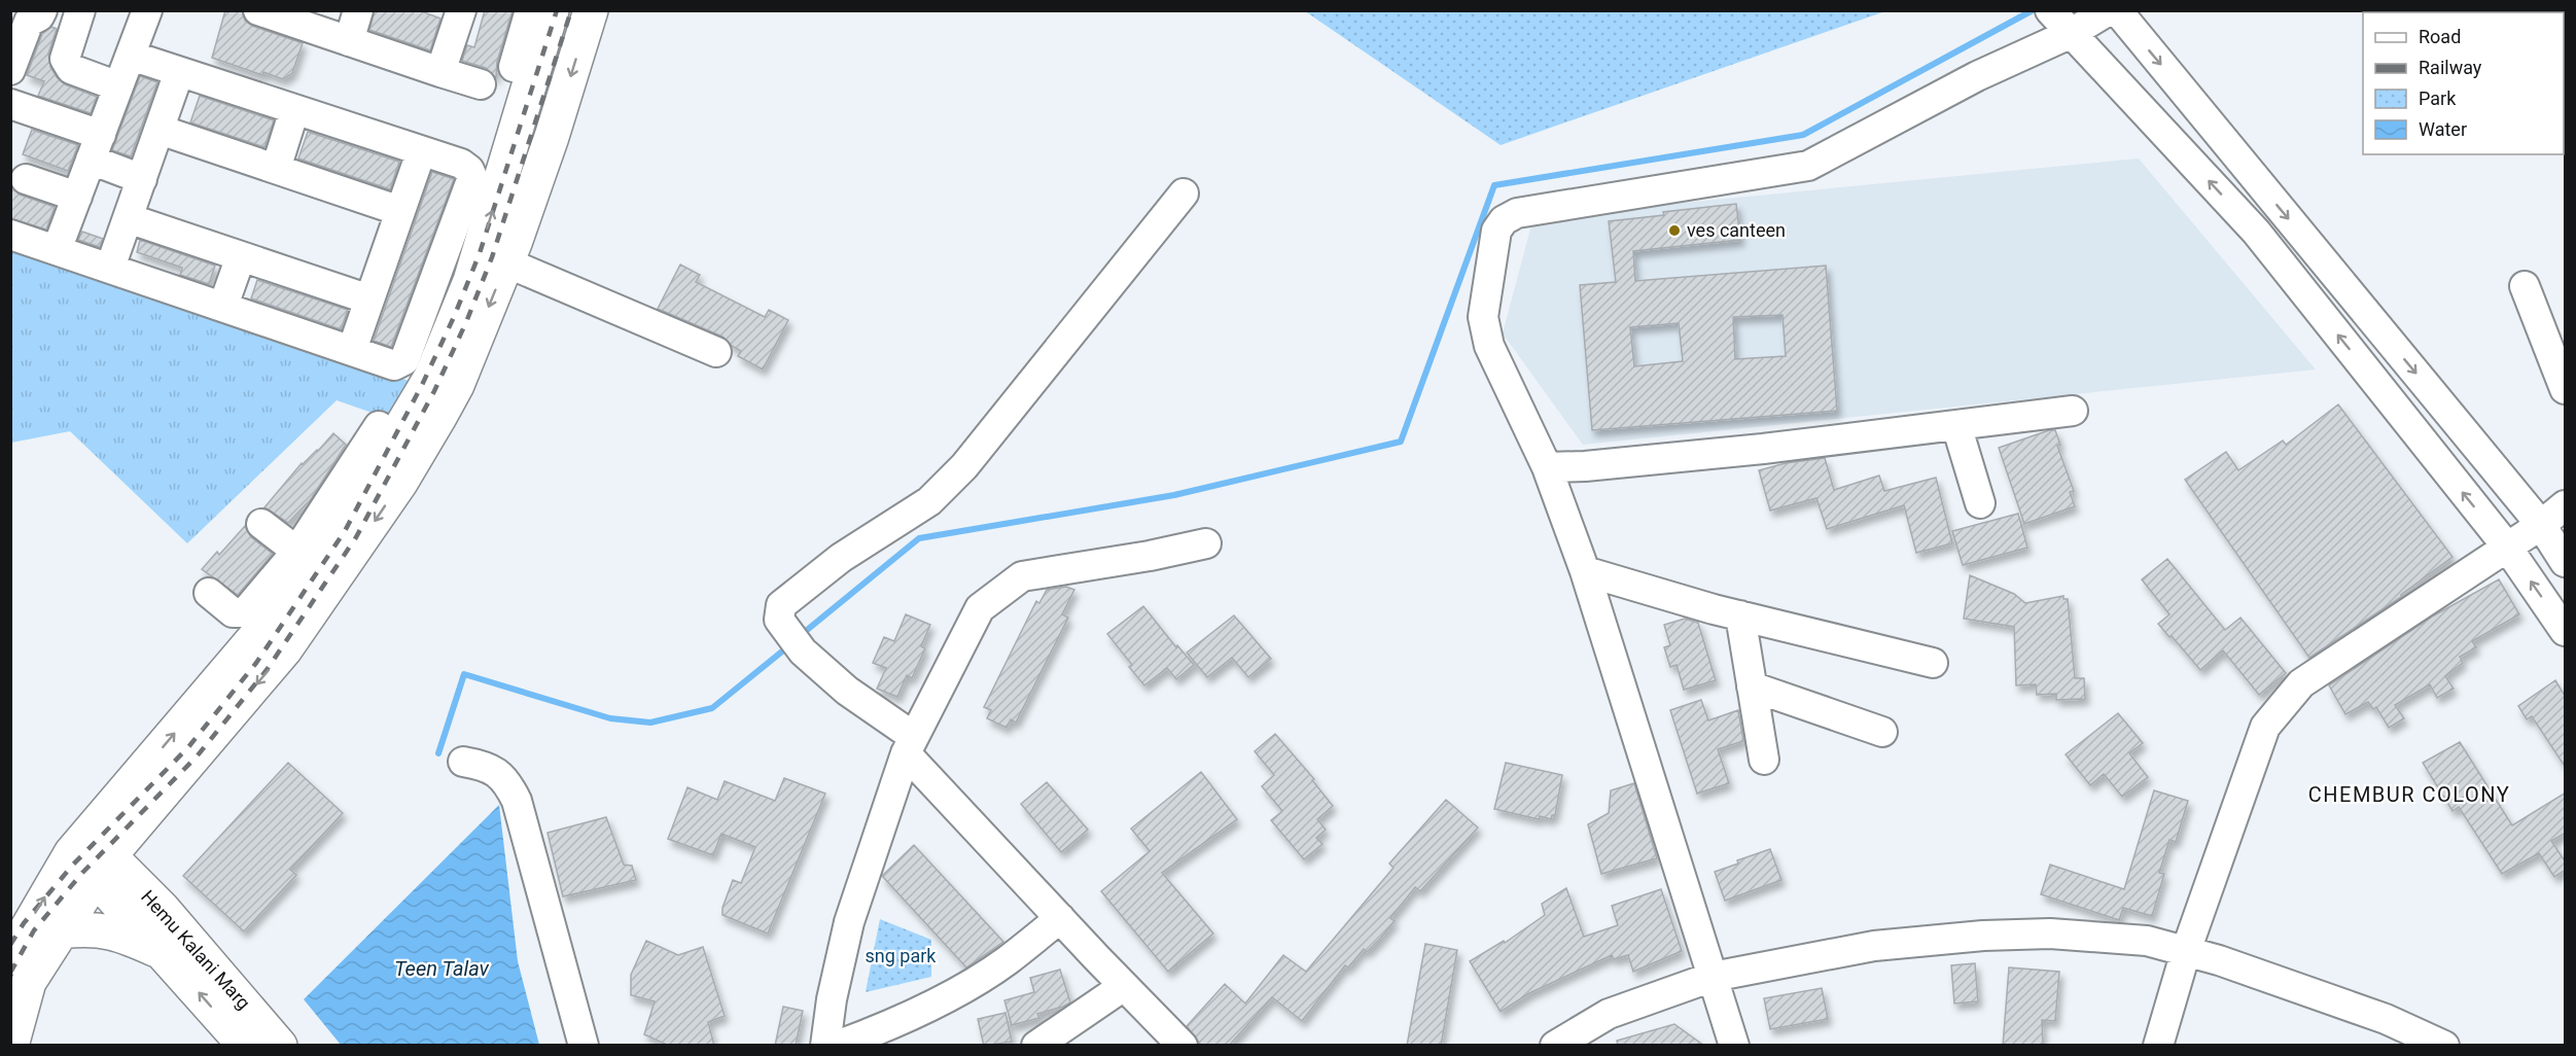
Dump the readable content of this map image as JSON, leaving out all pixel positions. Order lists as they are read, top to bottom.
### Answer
{
  "streets": {
    "main road": ["Hemu Kalani Marg"]
  },
  "districts": ["CHEMBUR COLONY"],
  "water": ["Teen Talav"],
  "parks": ["sng park"],
  "places": ["ves canteen"],
  "legend": [
    "Road",
    "Railway",
    "Park",
    "Water"
  ]
}
